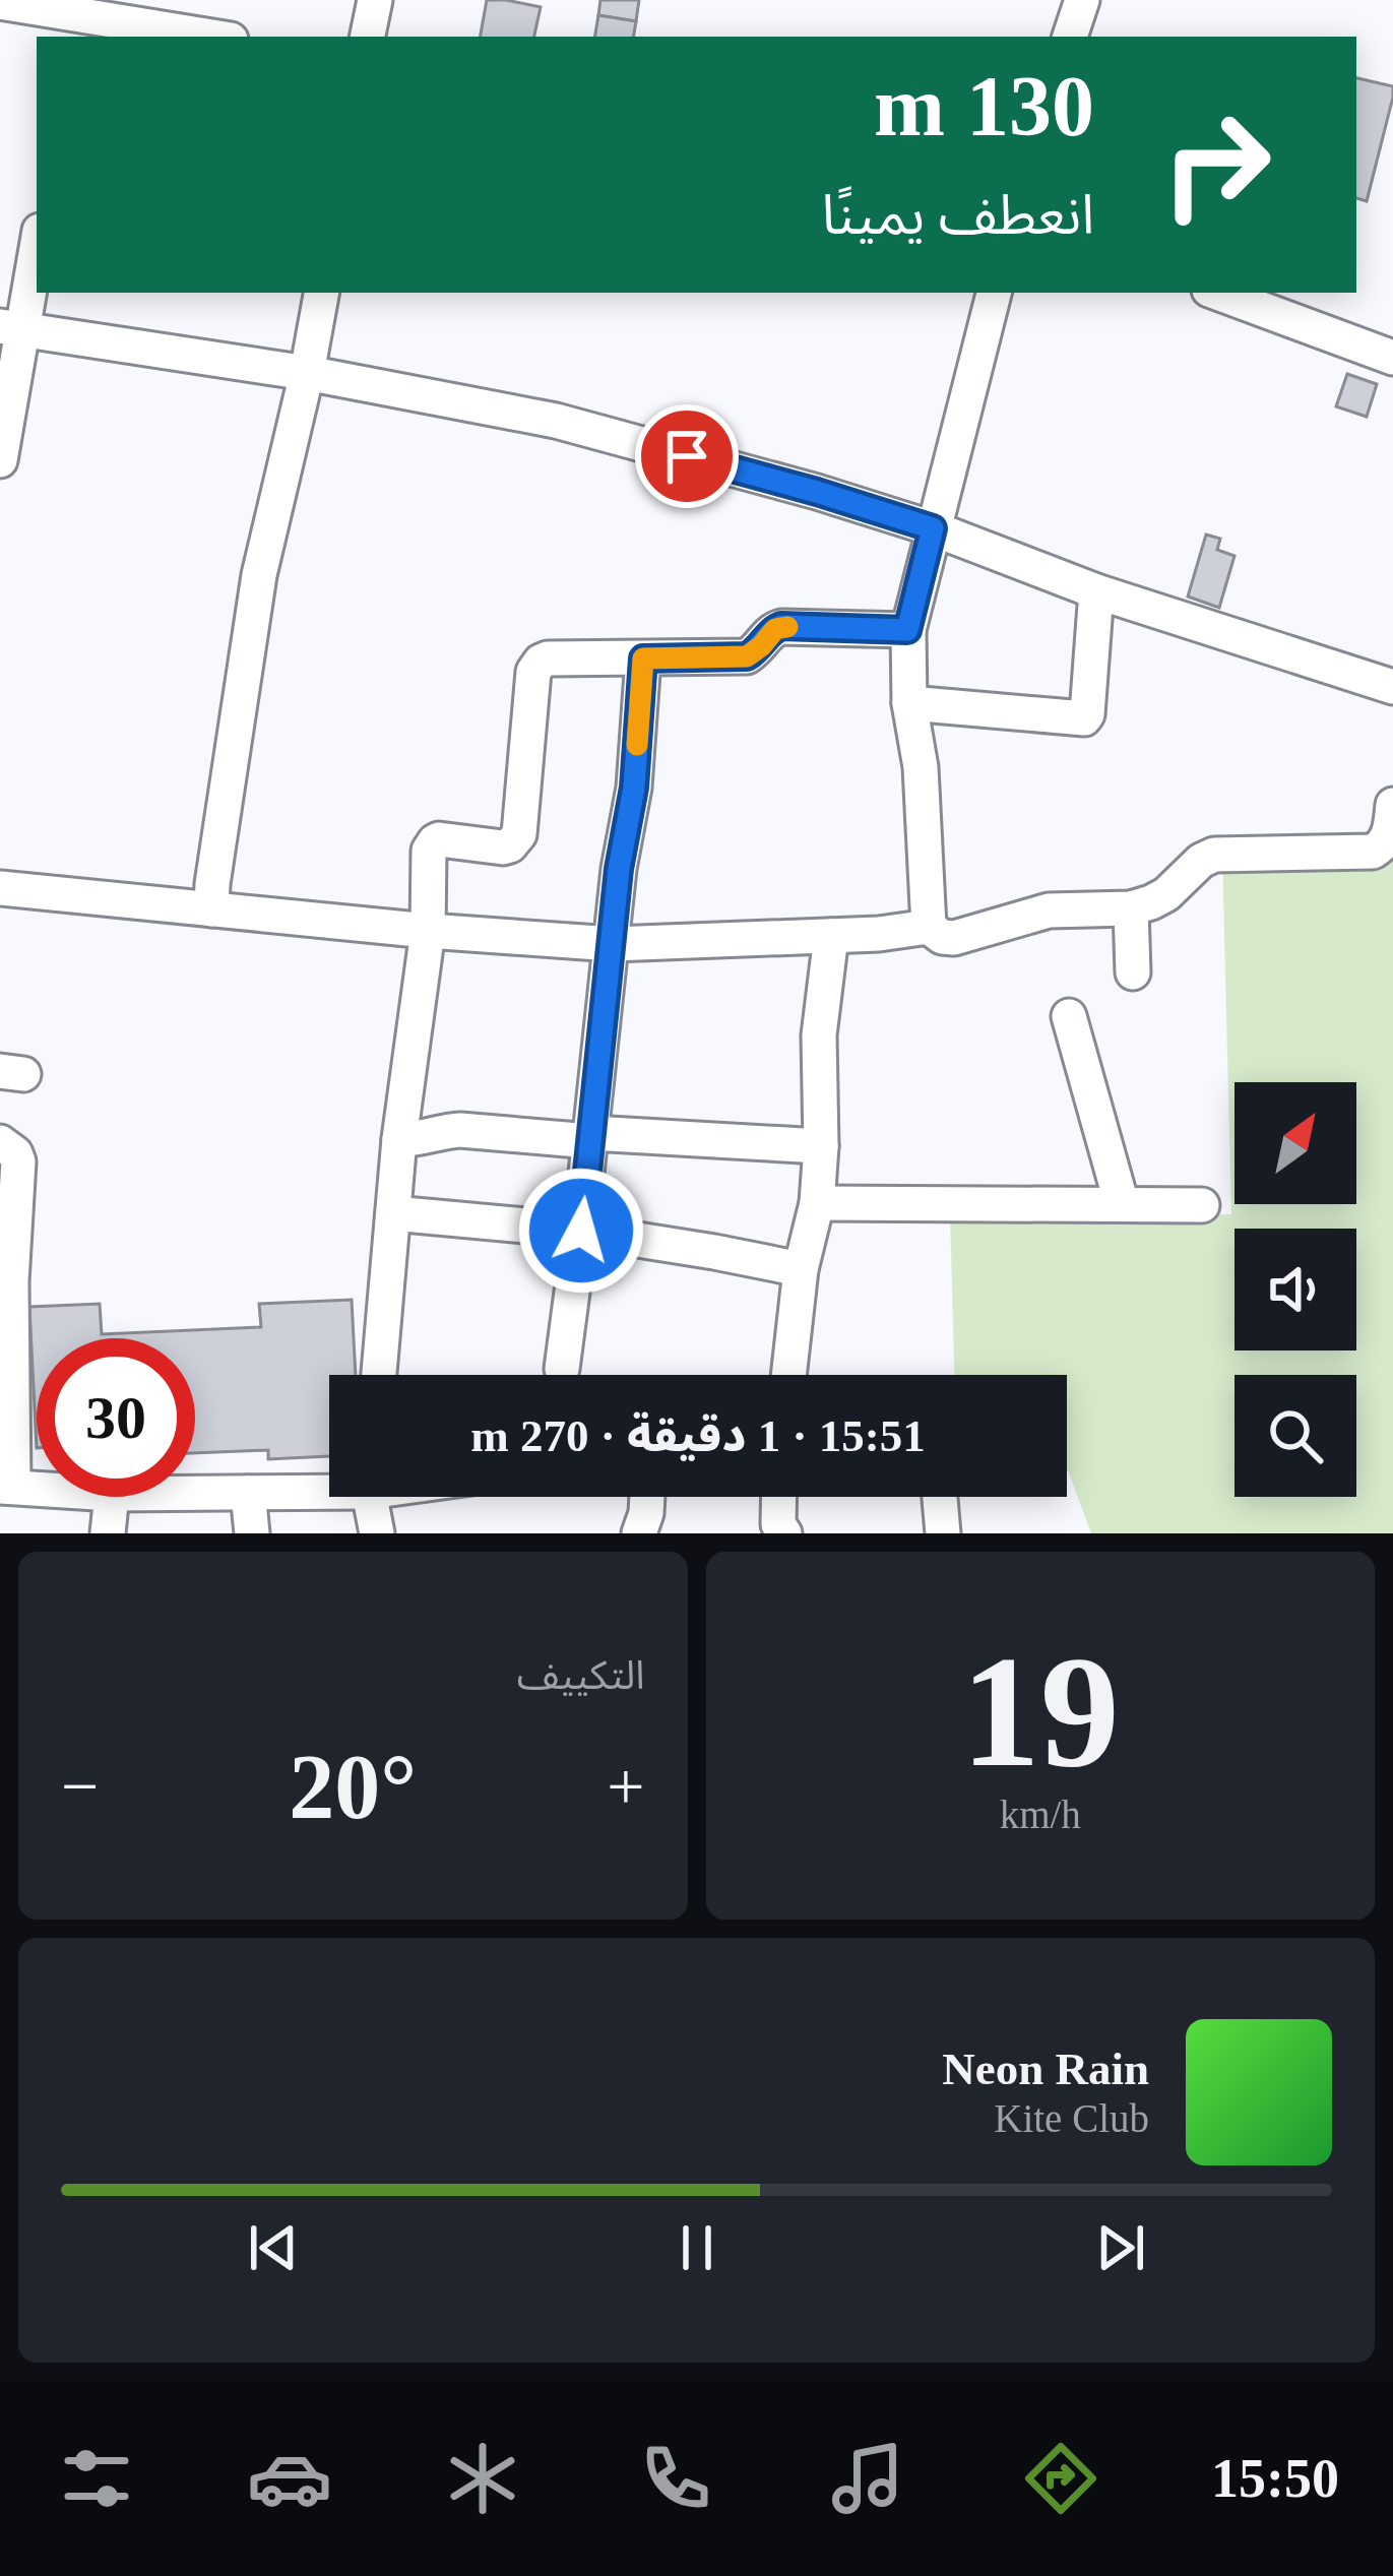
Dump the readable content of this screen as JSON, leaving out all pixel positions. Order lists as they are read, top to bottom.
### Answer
{
  "north": "top right",
  "page": {
    "turn": ["130 m", "انعطف يمينًا"],
    "limit": "30",
    "trip": "15:51 · 1 دقيقة · 270 m",
    "tile": [
      ["19", "km/h"],
      "التكييف"
    ],
    "heat": ["−", "20°", "+"],
    "song": ["Neon Rain", "Kite Club"],
    "tabs": "15:50"
  }
}
